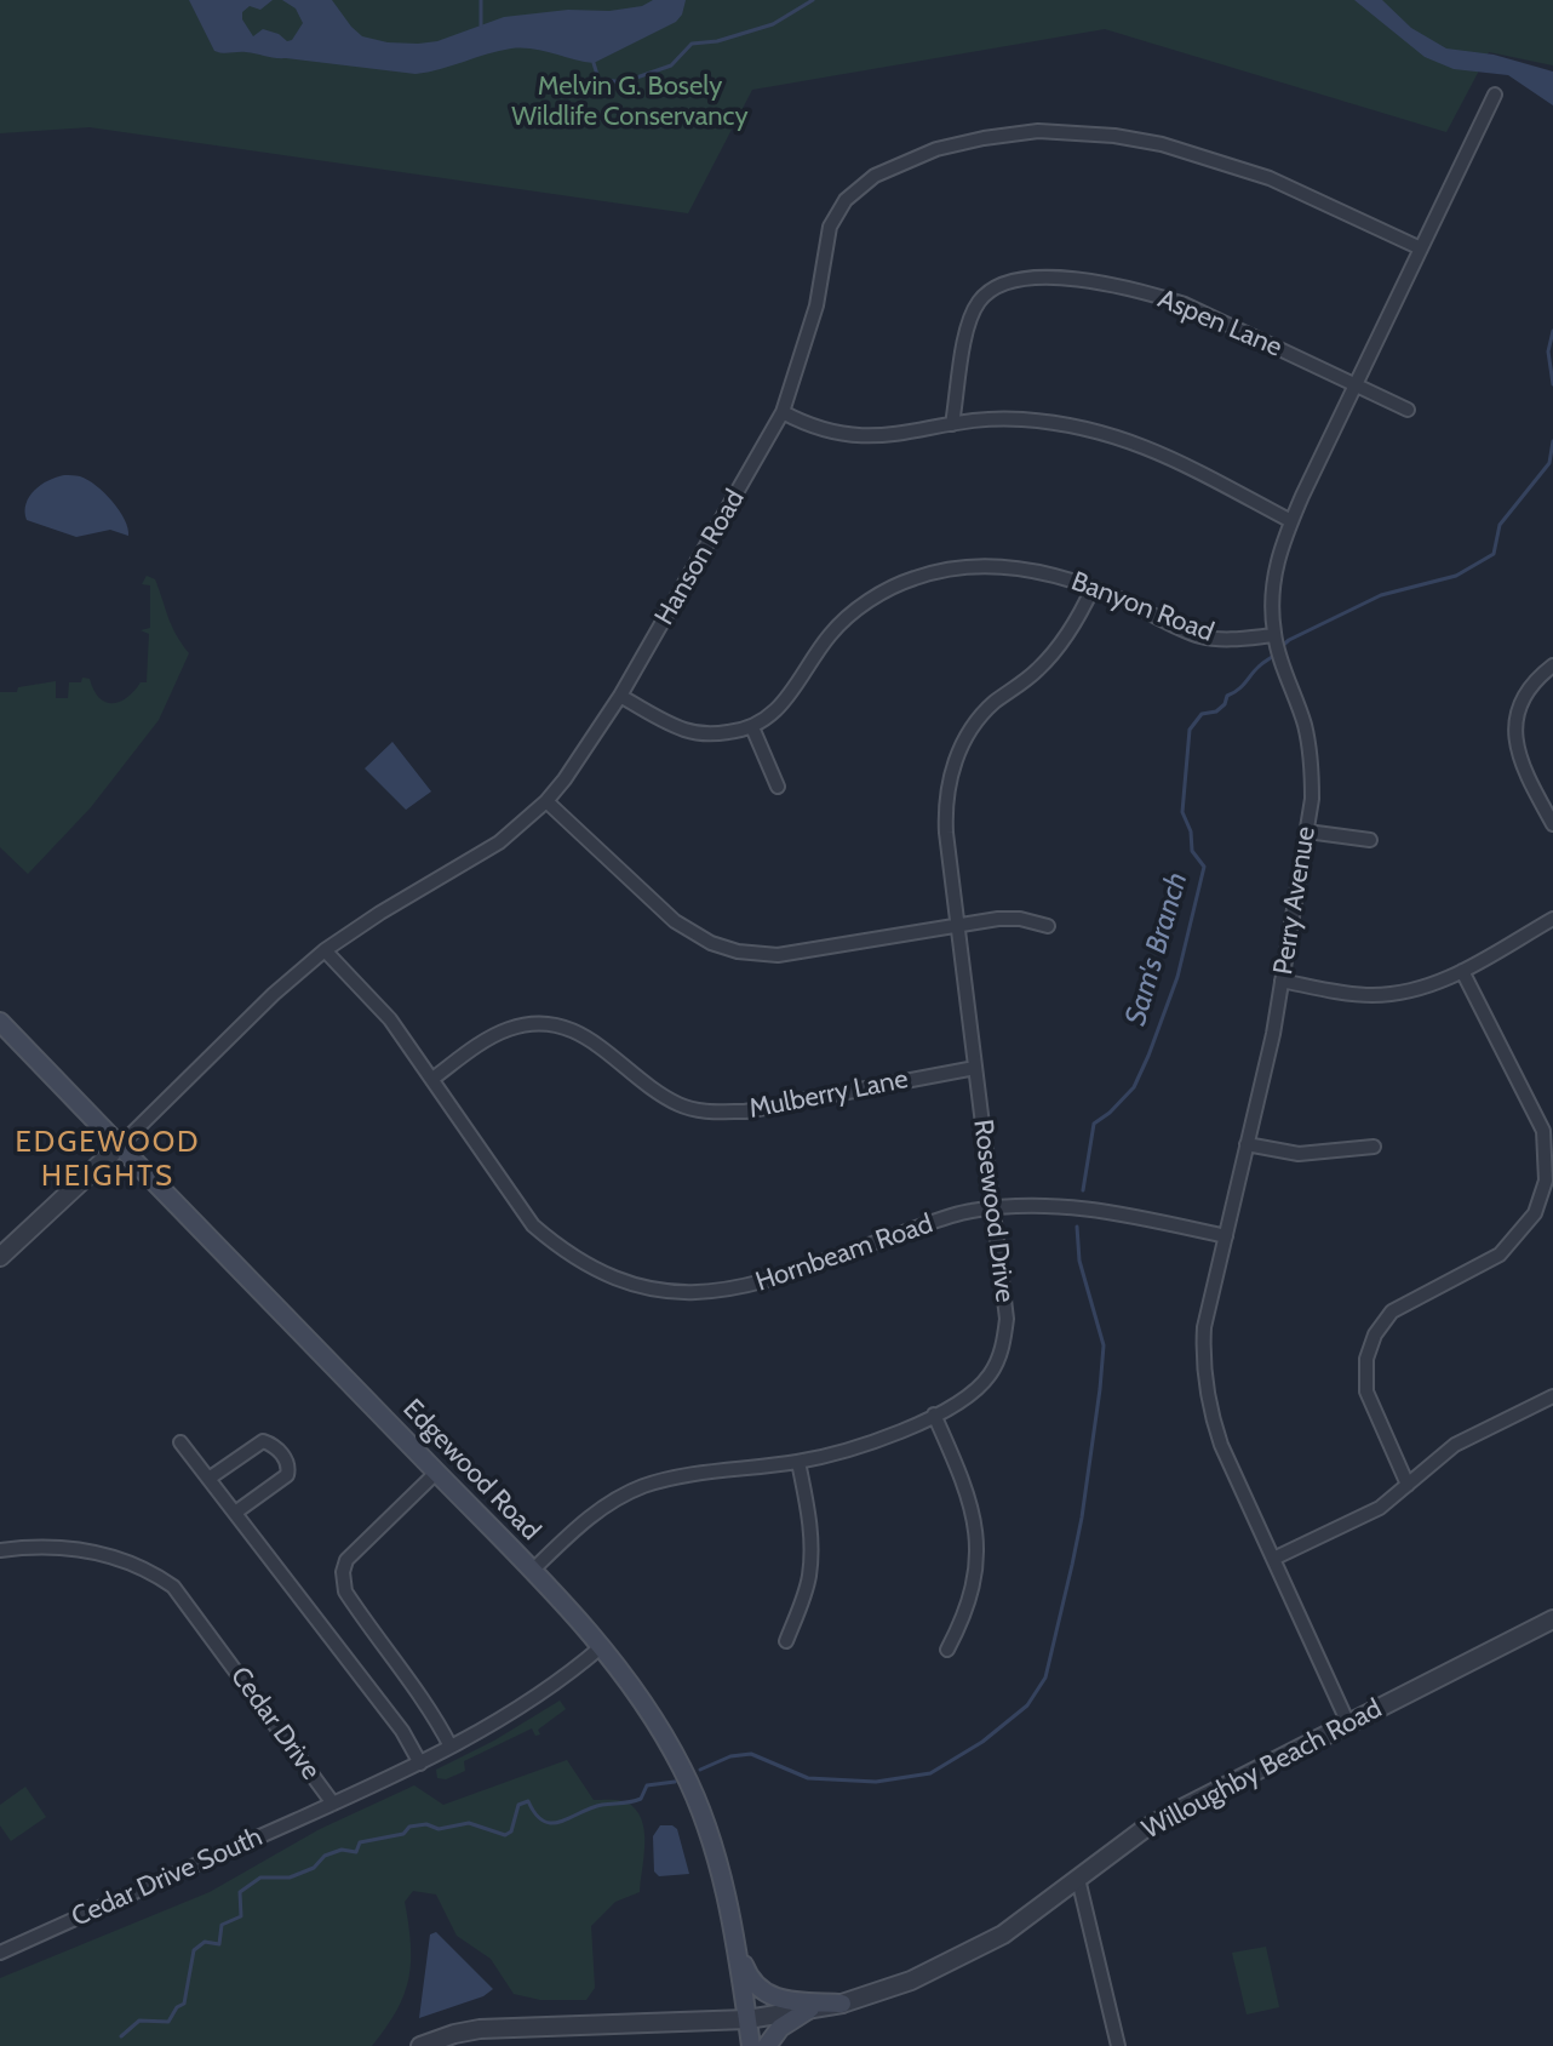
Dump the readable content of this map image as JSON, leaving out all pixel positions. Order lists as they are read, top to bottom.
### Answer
{
  "streets": {
    "main road": ["Edgewood Road"],
    "street": [
      "Aspen Lane",
      "Hanson Road",
      "Banyon Road",
      "Perry Avenue",
      "Mulberry Lane",
      "Rosewood Drive",
      "Hornbeam Road",
      "Cedar Drive",
      "Willoughby Beach Road",
      "Cedar Drive South"
    ]
  },
  "crossings": [
    ["Aspen Lane", "Perry Avenue"],
    ["Hanson Road", "Perry Avenue"],
    ["Hanson Road", "Hornbeam Road"],
    ["Hanson Road", "Edgewood Road"],
    ["Banyon Road", "Perry Avenue"],
    ["Banyon Road", "Rosewood Drive"],
    ["Perry Avenue", "Hornbeam Road"],
    ["Perry Avenue", "Willoughby Beach Road"],
    ["Mulberry Lane", "Rosewood Drive"],
    ["Mulberry Lane", "Hornbeam Road"],
    ["Rosewood Drive", "Hornbeam Road"],
    ["Rosewood Drive", "Edgewood Road"],
    ["Edgewood Road", "Cedar Drive"],
    ["Edgewood Road", "Willoughby Beach Road"],
    ["Cedar Drive", "Cedar Drive South"]
  ],
  "districts": ["EDGEWOOD HEIGHTS"],
  "water": ["Sam's Branch"],
  "parks": ["Melvin G. Bosely Wildlife Conservancy"]
}
